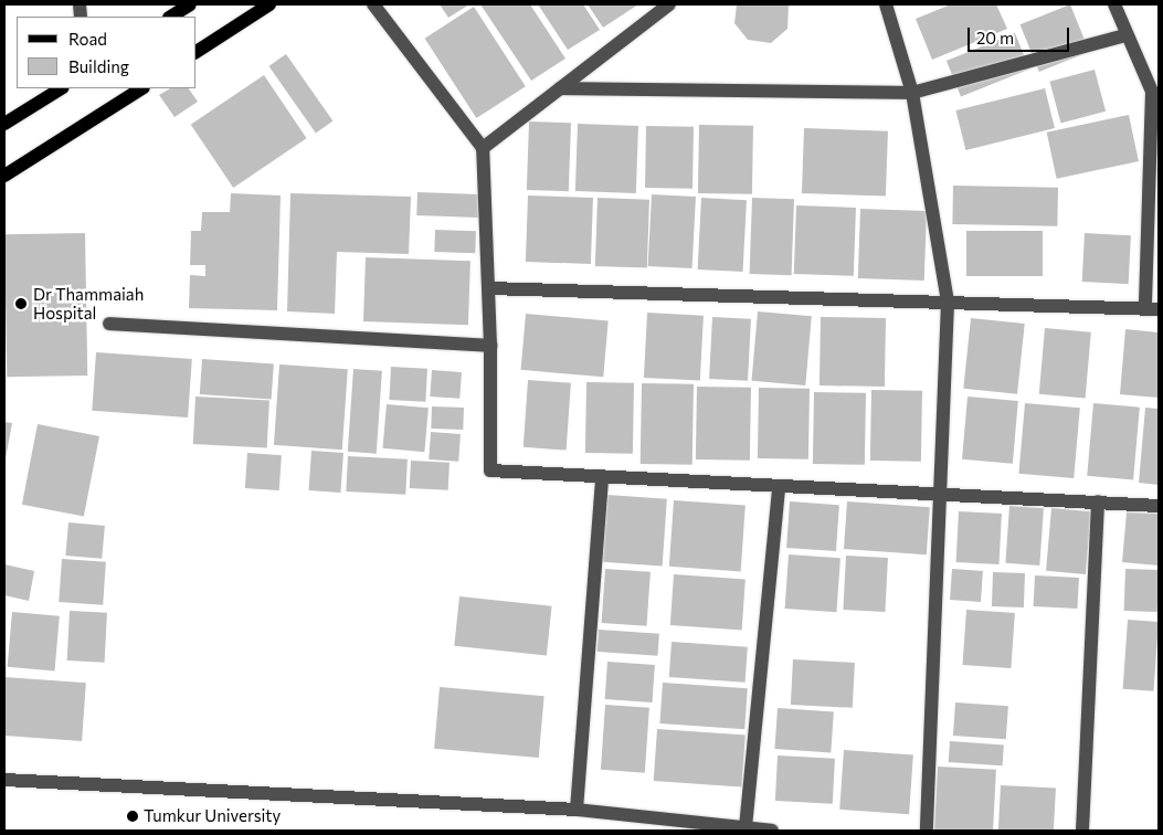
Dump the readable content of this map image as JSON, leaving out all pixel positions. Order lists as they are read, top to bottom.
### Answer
{
  "places": ["Dr Thammaiah Hospital", "Tumkur University"],
  "legend": ["Road", "Building"],
  "scale_bar": "20 m"
}
